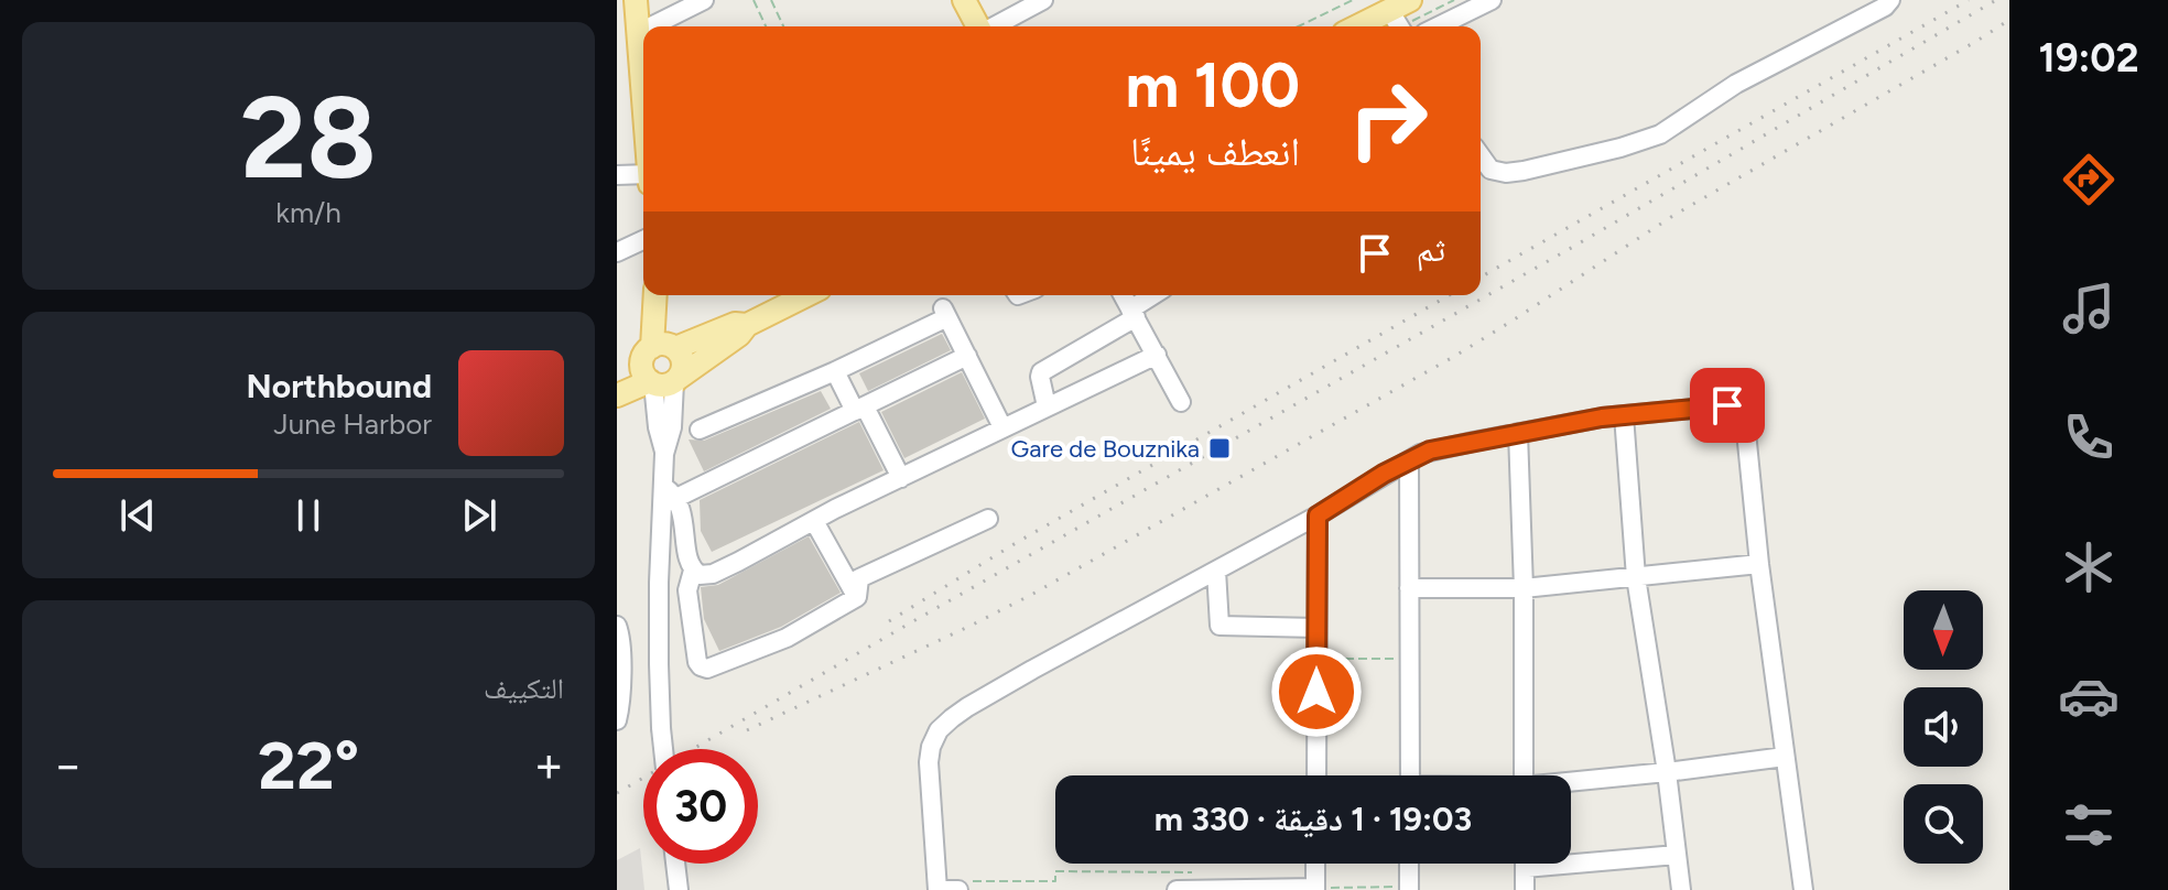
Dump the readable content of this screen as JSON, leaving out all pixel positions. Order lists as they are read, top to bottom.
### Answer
{
  "places": {
    "transit": ["Gare de Bouznika"]
  },
  "north": "bottom",
  "page": {
    "tabs": "19:02",
    "tile": [
      ["28", "km/h"],
      "التكييف"
    ],
    "turn": ["100 m", "انعطف يمينًا"],
    "then": "ثم",
    "song": ["Northbound", "June Harbor"],
    "heat": ["−", "22°", "+"],
    "limit": "30",
    "trip": "19:03 · 1 دقيقة · 330 m"
  }
}
